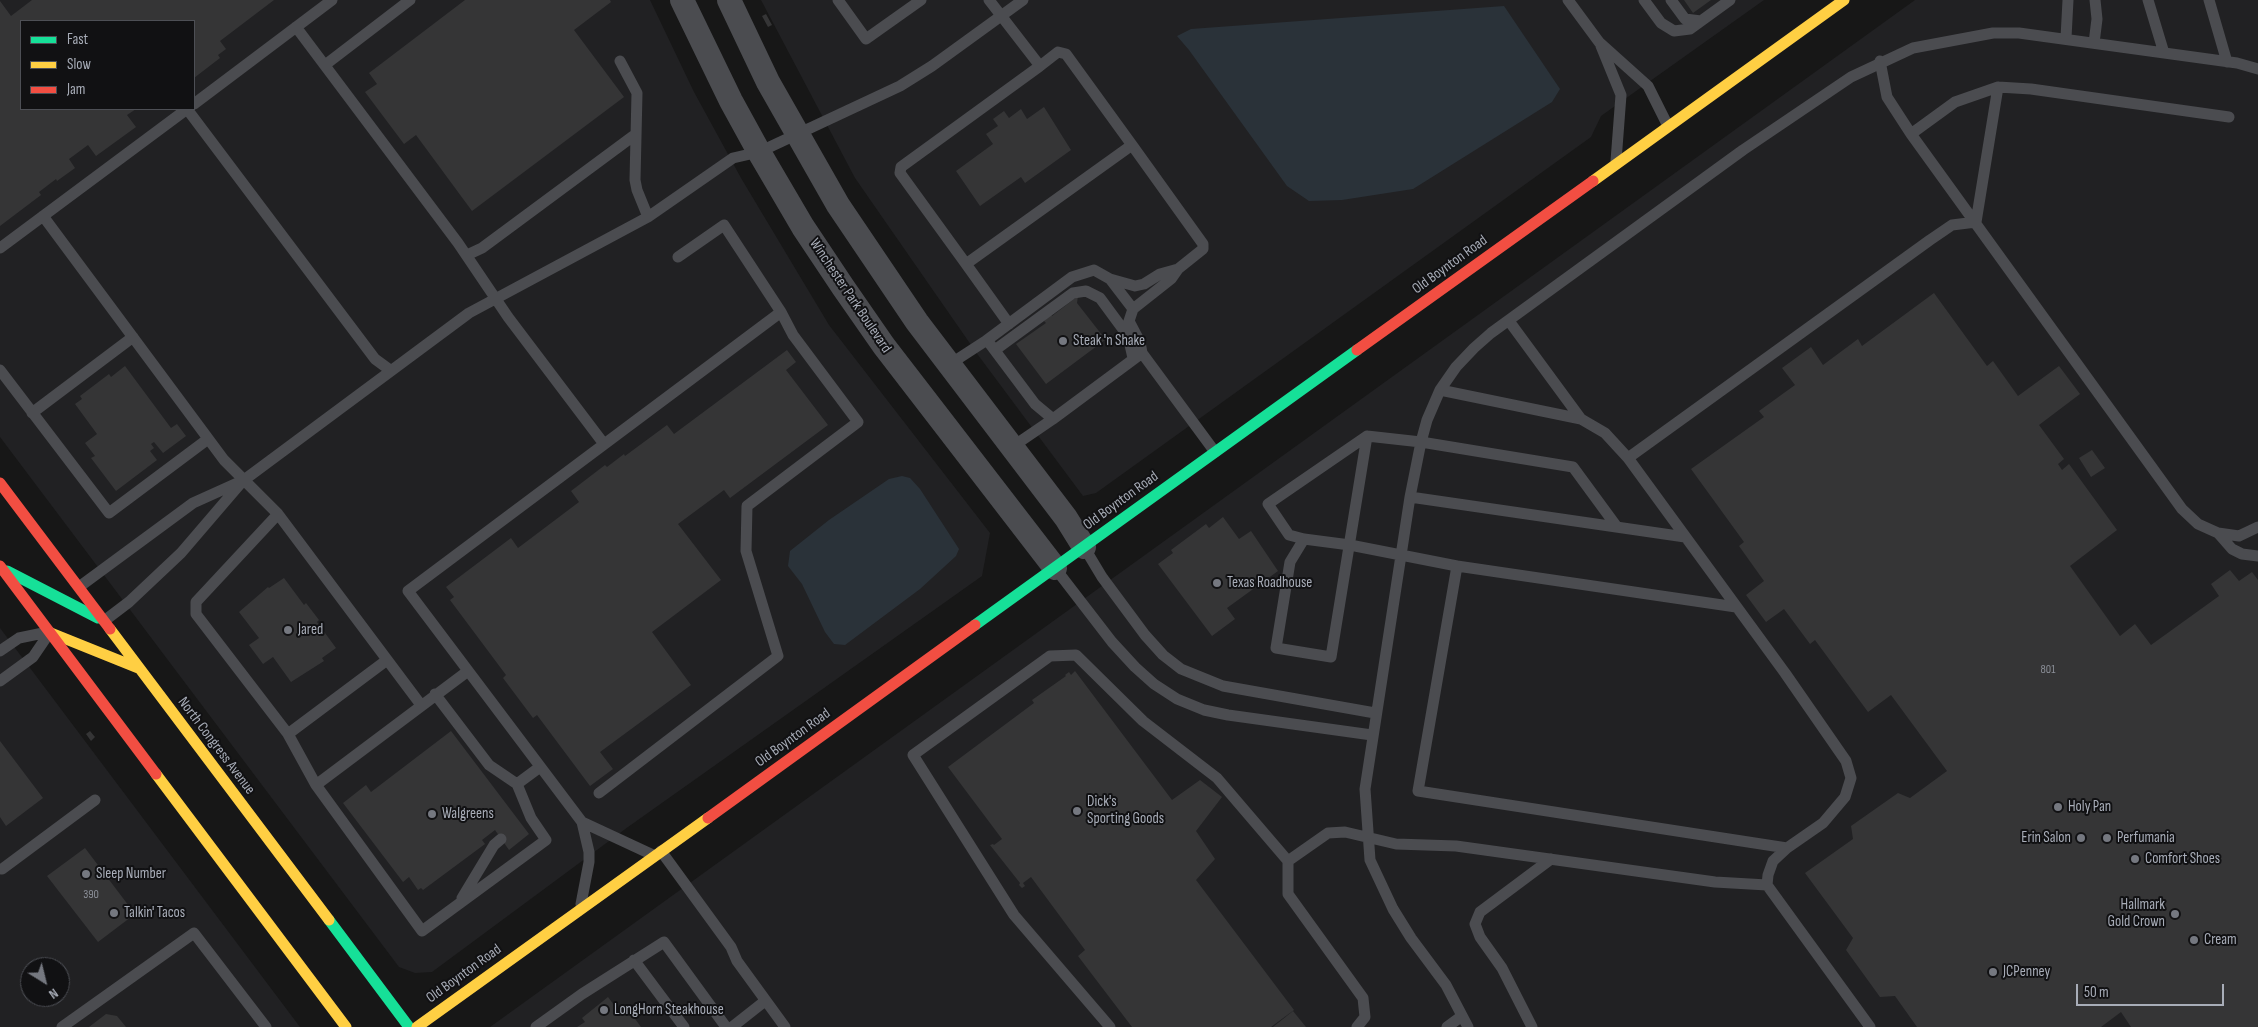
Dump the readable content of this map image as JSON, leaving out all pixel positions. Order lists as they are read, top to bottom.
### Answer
{
  "streets": {
    "street": ["Old Boynton Road", "Winchester Park Boulevard", "North Congress Avenue"]
  },
  "crossings": [
    ["Old Boynton Road", "Winchester Park Boulevard"]
  ],
  "places": [
    "Steak 'n Shake",
    "Texas Roadhouse",
    "Jared",
    "Holy Pan",
    "Dick's Sporting Goods",
    "Walgreens",
    "Erin Salon",
    "Perfumania",
    "Comfort Shoes",
    "Sleep Number",
    "Talkin' Tacos",
    "Hallmark Gold Crown",
    "Cream",
    "JCPenney",
    "LongHorn Steakhouse"
  ],
  "house_numbers": ["801", "390"],
  "legend": ["Fast", "Slow", "Jam"],
  "scale_bar": "50 m",
  "north": "bottom right"
}
